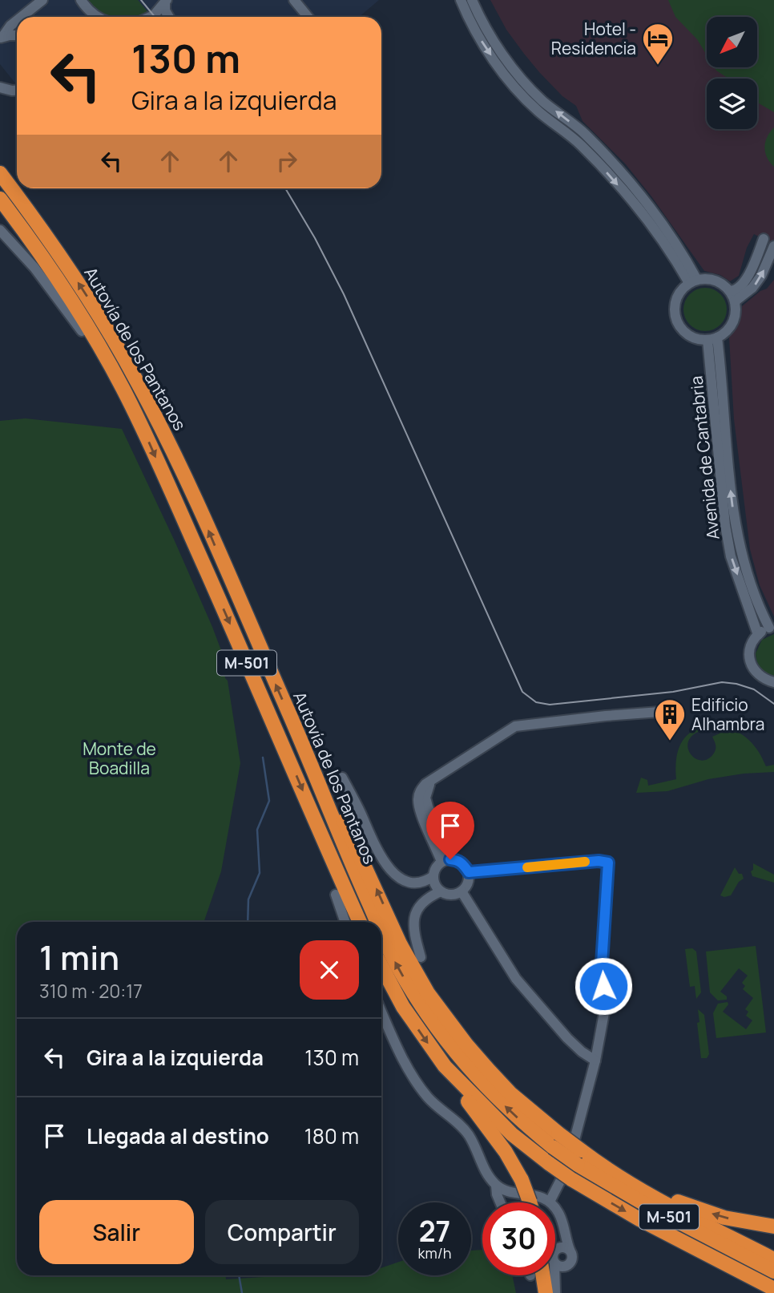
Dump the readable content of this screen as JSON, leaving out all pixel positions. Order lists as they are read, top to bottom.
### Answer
{
  "streets": {
    "highway": ["Autovía de los Pantanos", "M-501"],
    "street": ["Avenida de Cantabria"]
  },
  "parks": ["Monte de Boadilla"],
  "places": {
    "hotel": ["Hotel - Residencia"],
    "building": ["Edificio Alhambra"]
  },
  "north": "bottom left",
  "page": {
    "turn": ["130 m", "Gira a la izquierda"],
    "heading": ["1 min", "310 m · 20:17"],
    "list": [
      {
        "name": "Gira a la izquierda",
        "value": "130 m"
      },
      {
        "name": "Llegada al destino",
        "value": "180 m"
      }
    ],
    "buttons": ["Salir", "Compartir"],
    "speed": "27 km/h",
    "limit": "30"
  }
}
